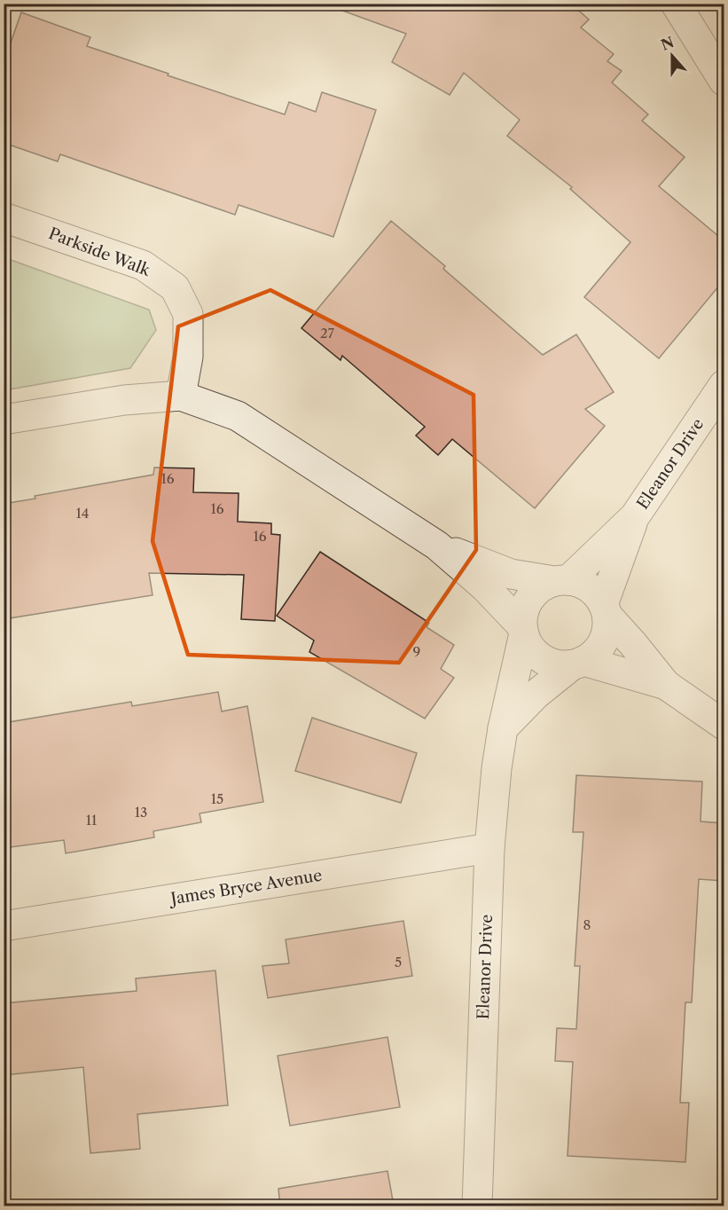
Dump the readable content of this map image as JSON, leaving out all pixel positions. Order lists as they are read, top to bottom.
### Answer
{
  "streets": {
    "street": ["Parkside Walk", "Eleanor Drive", "James Bryce Avenue"]
  },
  "crossings": [
    ["Eleanor Drive", "James Bryce Avenue"]
  ],
  "house_numbers": [
    "27",
    "16",
    "16",
    "14",
    "16",
    "9",
    "15",
    "13",
    "11",
    "8",
    "5"
  ],
  "north": "top"
}
